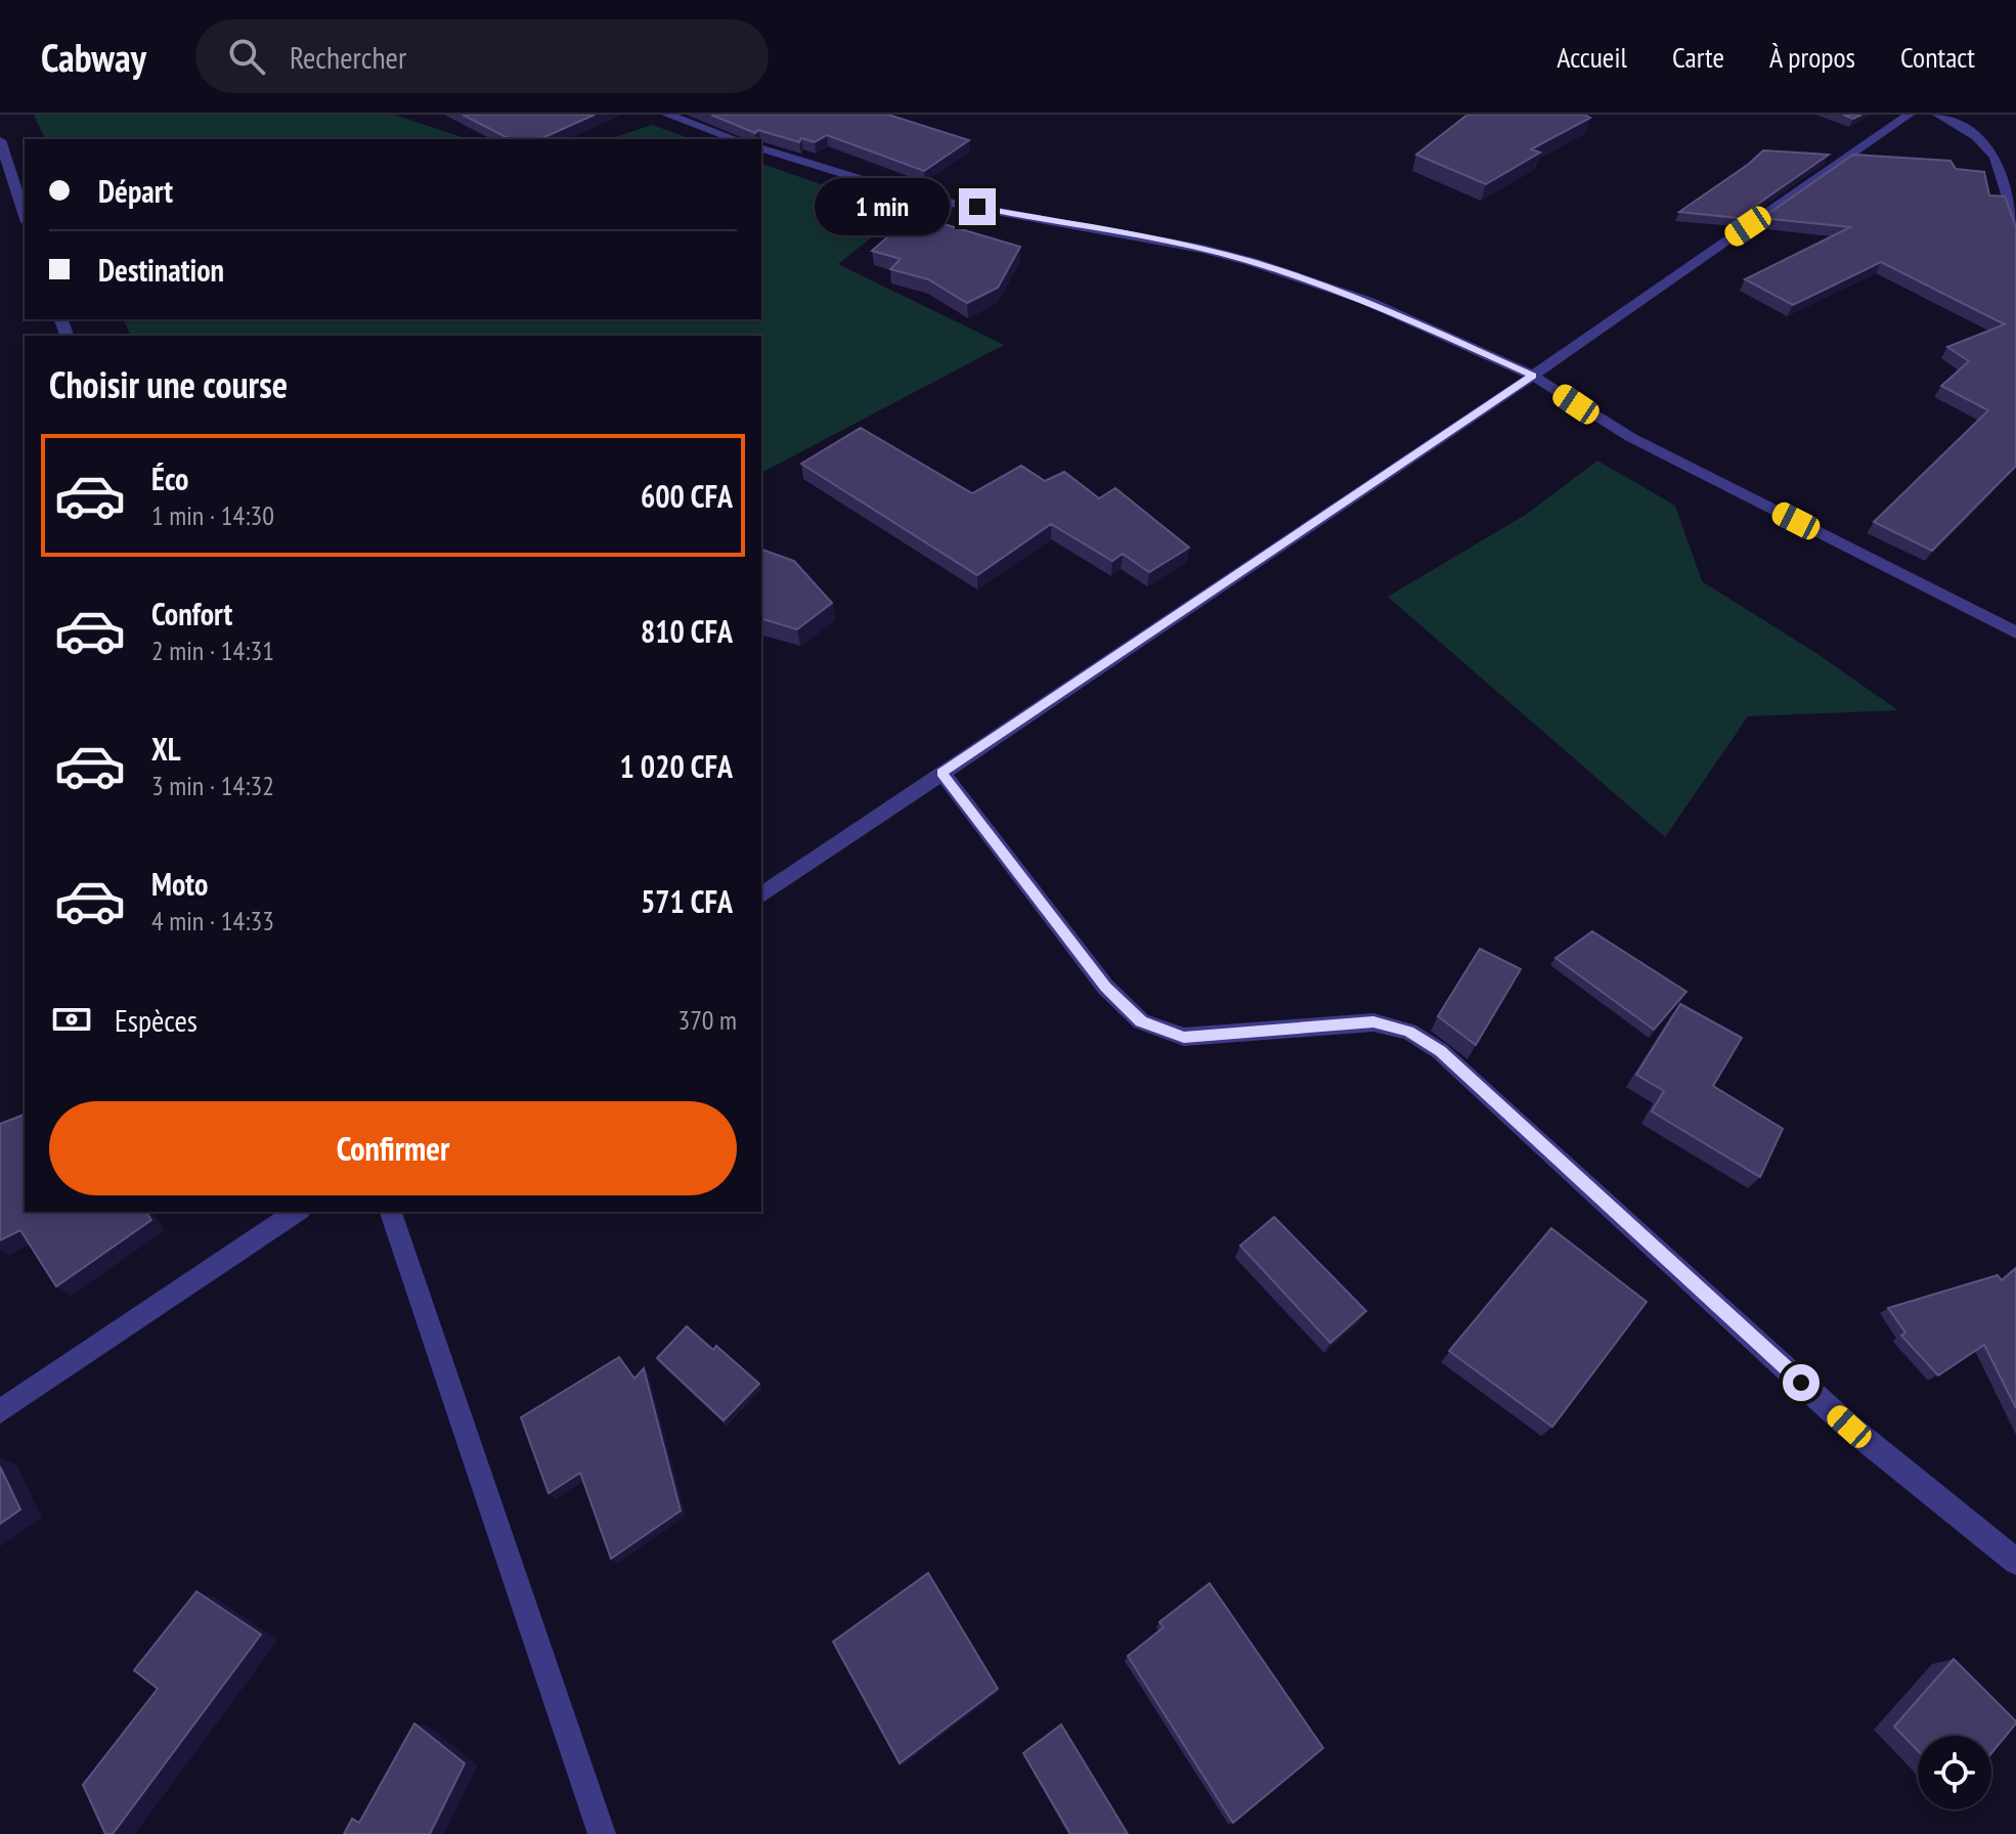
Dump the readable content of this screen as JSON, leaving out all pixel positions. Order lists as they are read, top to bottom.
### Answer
{
  "page": {
    "header": "Cabway",
    "search": "Rechercher",
    "nav": [
      "Accueil",
      "Carte",
      "À propos",
      "Contact"
    ],
    "banner": ["Départ", "Destination"],
    "bubble": "1 min",
    "heading": "Choisir une course",
    "list": [
      {
        "name": "Éco",
        "note": "1 min · 14:30",
        "value": "600 CFA"
      },
      {
        "name": "Confort",
        "note": "2 min · 14:31",
        "value": "810 CFA"
      },
      {
        "name": "XL",
        "note": "3 min · 14:32",
        "value": "1 020 CFA"
      },
      {
        "name": "Moto",
        "note": "4 min · 14:33",
        "value": "571 CFA"
      }
    ],
    "pay": ["Espèces", "370 m"],
    "buttons": "Confirmer"
  }
}
